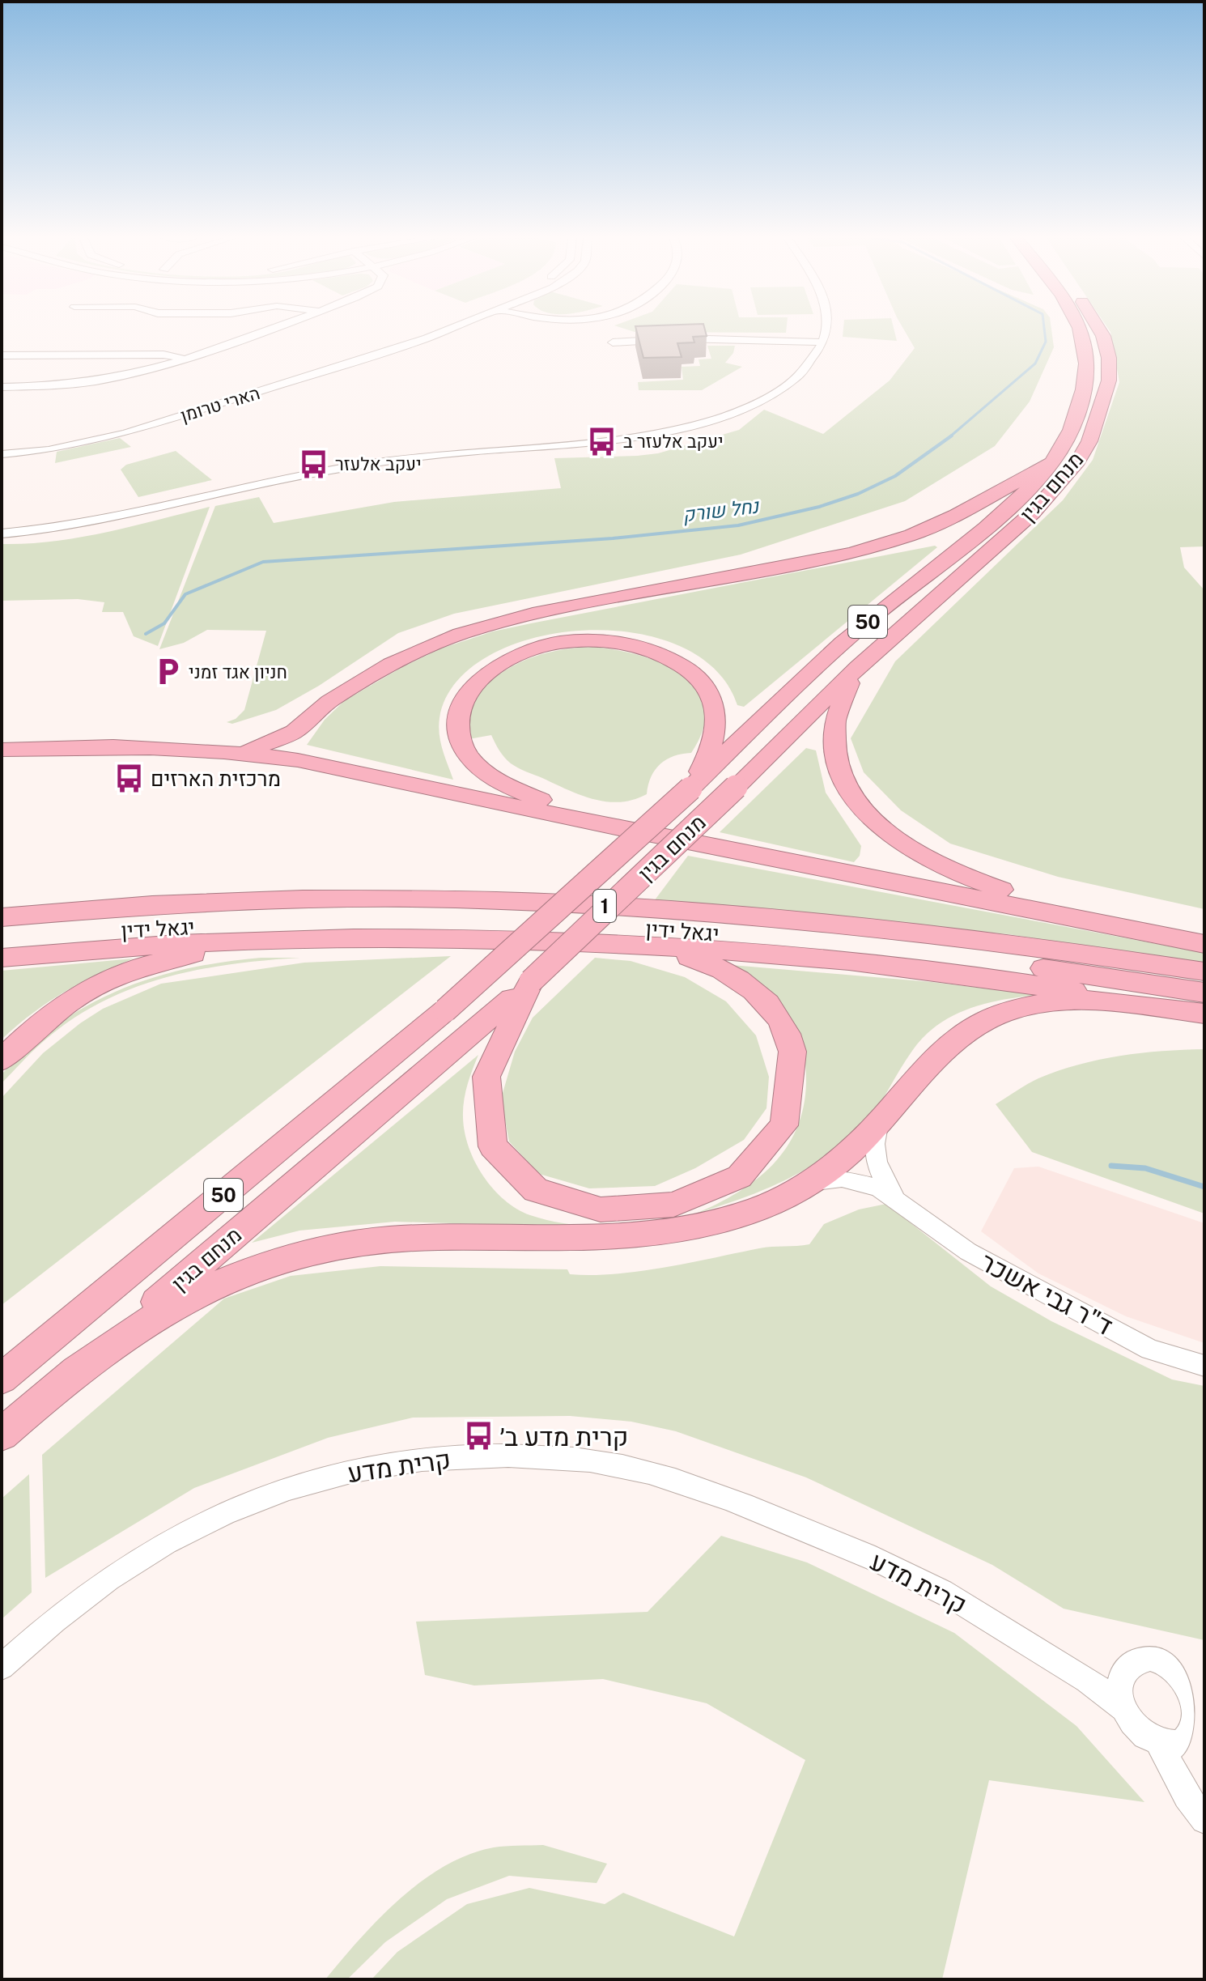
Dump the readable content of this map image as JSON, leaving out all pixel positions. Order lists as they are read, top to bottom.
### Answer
{
  "streets": {
    "highway": [
      "מנחם בגין",
      "50",
      "1",
      "יגאל ידין"
    ],
    "street": ["הארי טרומן", "ד\"ר גבי אשכר", "קרית מדע"]
  },
  "water": ["נחל שורק"],
  "places": {
    "bus stop": [
      "יעקב אלעזר ב",
      "יעקב אלעזר",
      "מרכזית הארזים",
      "קרית מדע ב׳"
    ],
    "parking": ["חניון אגד זמני"]
  }
}
